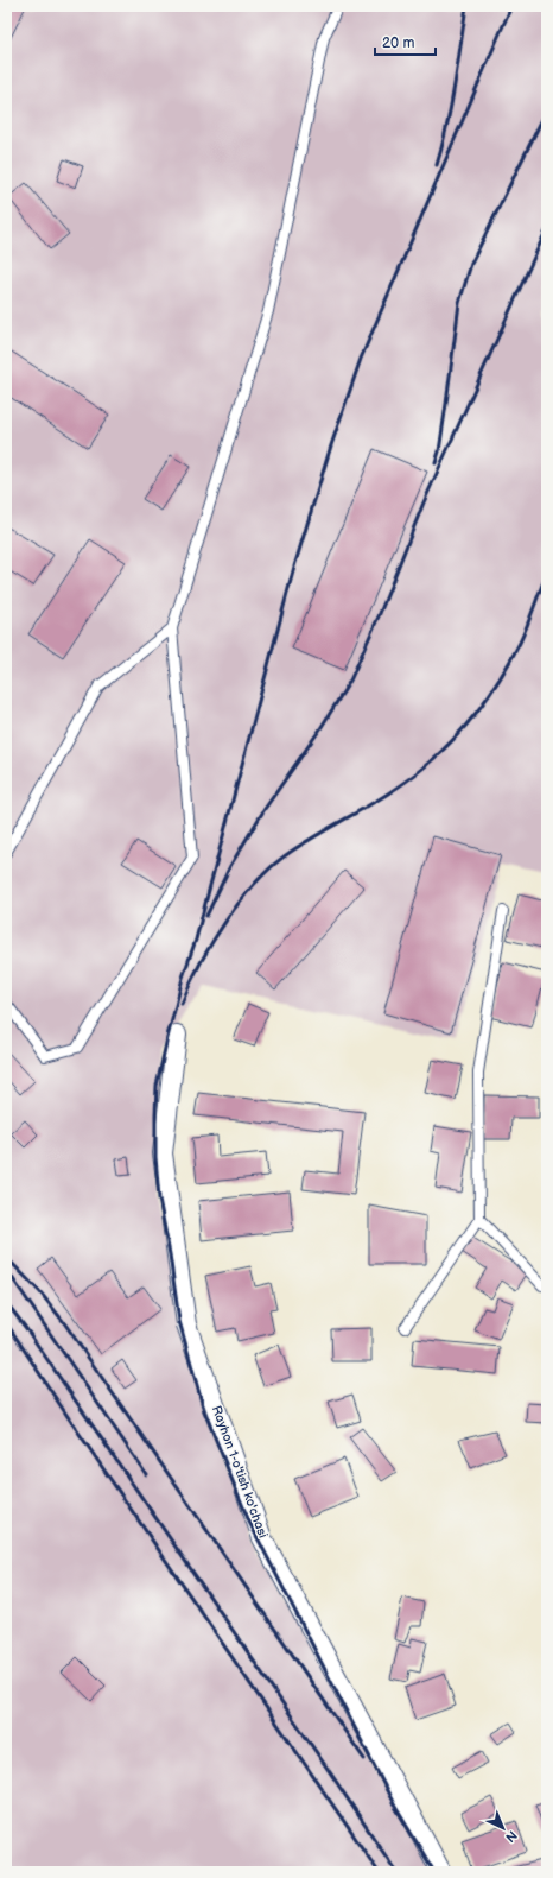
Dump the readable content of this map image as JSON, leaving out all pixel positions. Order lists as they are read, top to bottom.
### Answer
{
  "streets": {
    "street": ["Rayhon 1-o'tish ko'chasi"]
  },
  "scale_bar": "20 m",
  "north": "bottom right"
}
